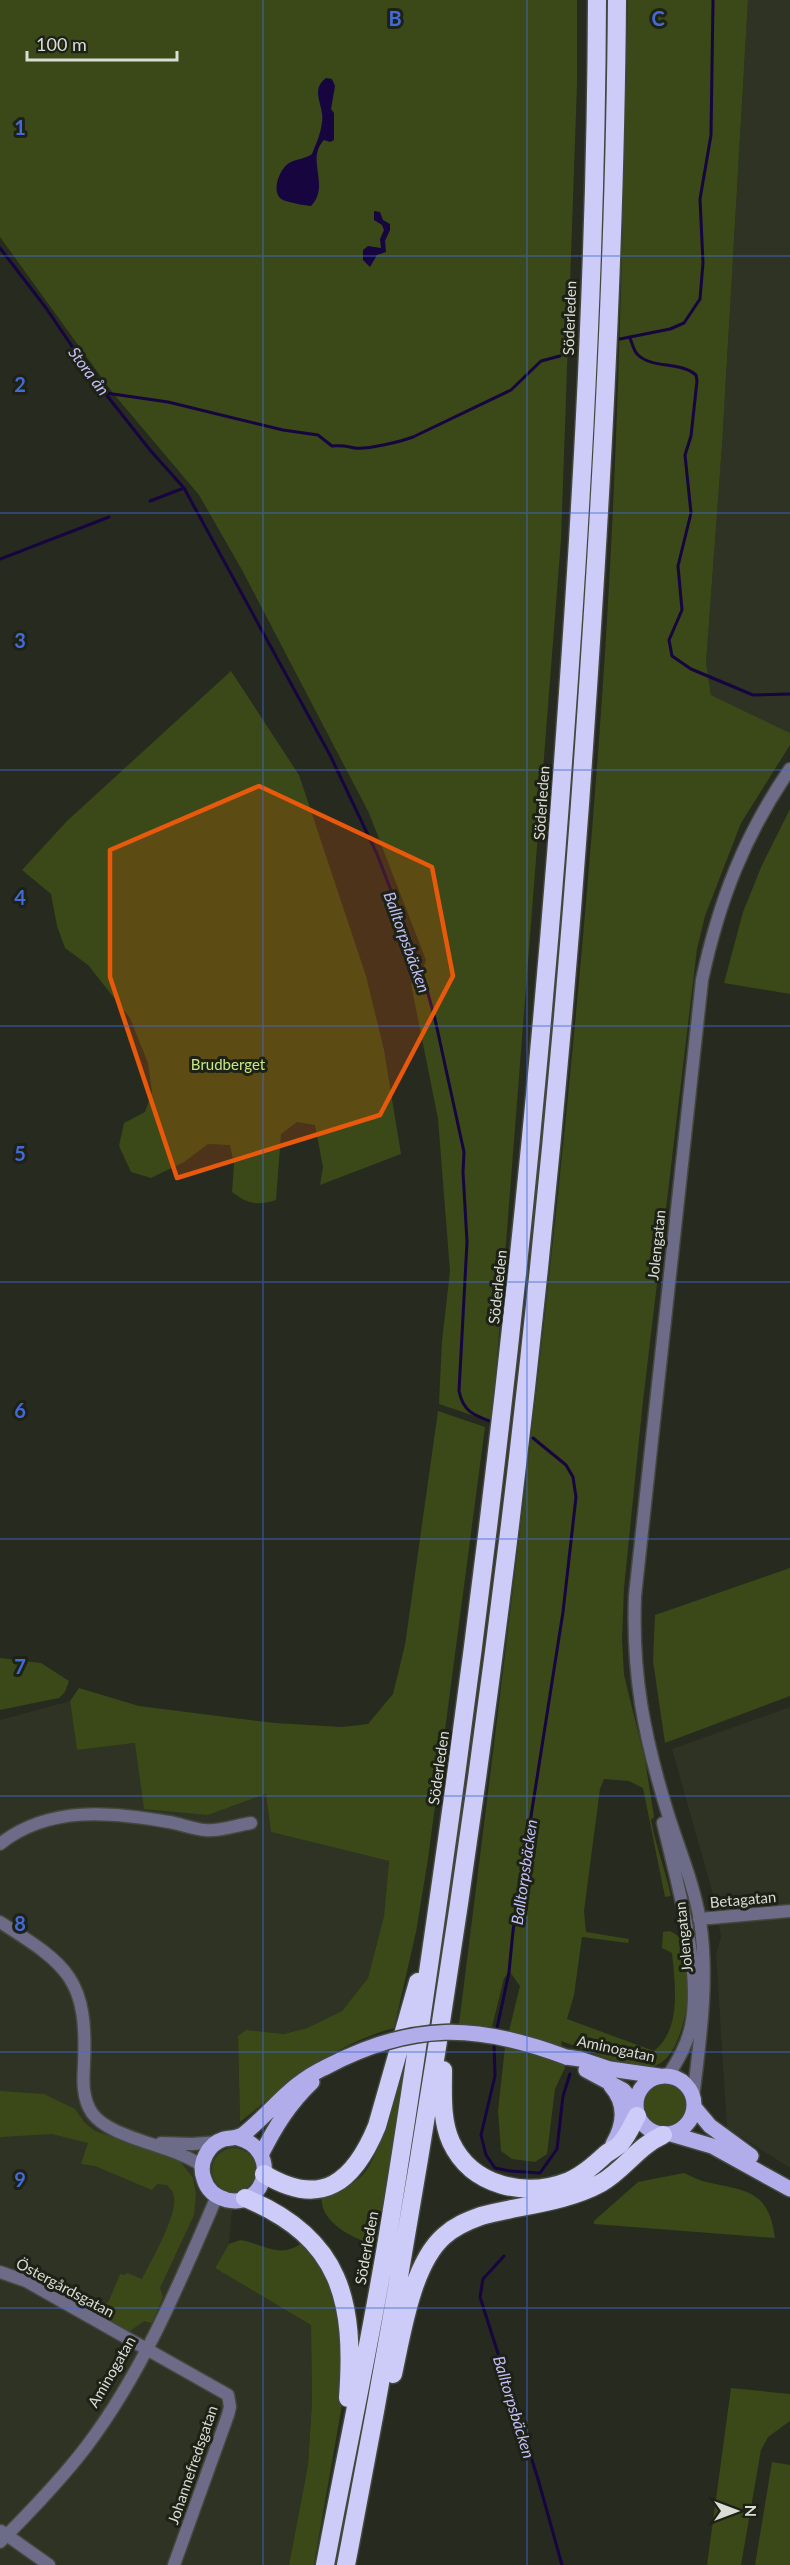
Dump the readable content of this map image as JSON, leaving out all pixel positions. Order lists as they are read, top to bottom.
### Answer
{
  "streets": {
    "highway": ["Söderleden"],
    "main road": ["Aminogatan"],
    "street": [
      "Jolengatan",
      "Betagatan",
      "Östergårdsgatan",
      "Johannefredsgatan"
    ]
  },
  "crossings": [
    ["Jolengatan", "Betagatan"],
    ["Jolengatan", "Aminogatan"],
    ["Aminogatan", "Östergårdsgatan"],
    ["Aminogatan", "Johannefredsgatan"],
    ["Östergårdsgatan", "Johannefredsgatan"]
  ],
  "water": ["Stora ån", "Balltorpsbäcken"],
  "parks": ["Brudberget"],
  "scale_bar": "100 m",
  "north": "right",
  "grid": {
    "columns": ["B", "C"],
    "rows": [
      "1",
      "2",
      "3",
      "4",
      "5",
      "6",
      "7",
      "8",
      "9"
    ]
  }
}
